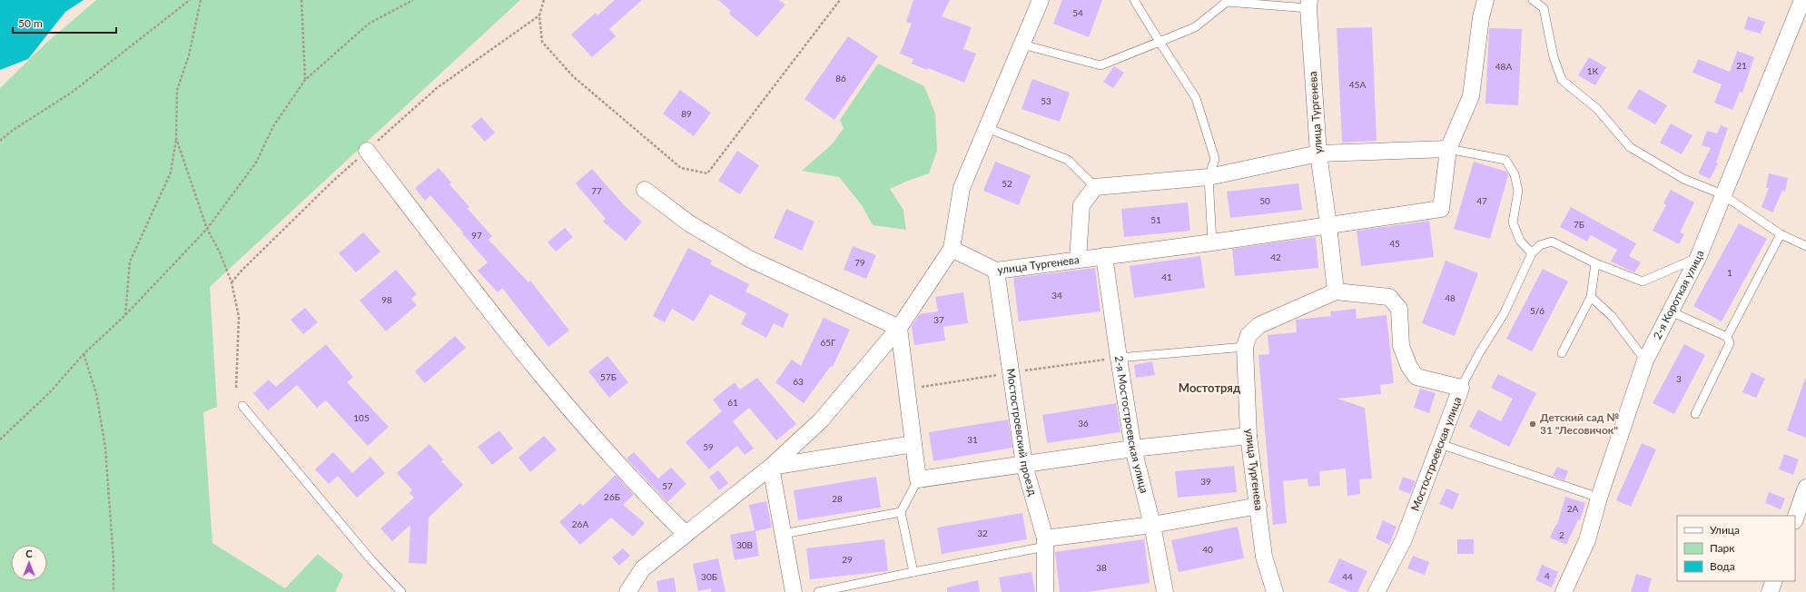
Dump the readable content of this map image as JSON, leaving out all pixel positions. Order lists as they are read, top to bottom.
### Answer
{
  "streets": {
    "street": [
      "улица Тургенева",
      "2-я Короткая улица",
      "2-я Мостостроевская улица",
      "Мостостроевский проезд",
      "Мостостроевская улица"
    ]
  },
  "crossings": [
    ["улица Тургенева", "2-я Мостостроевская улица"],
    ["улица Тургенева", "Мостостроевский проезд"],
    ["улица Тургенева", "Мостостроевская улица"]
  ],
  "districts": ["Мостотряд"],
  "places": ["Детский сад № 31 \"Лесовичок\""],
  "house_numbers": [
    "54",
    "21",
    "48А",
    "1К",
    "86",
    "45А",
    "53",
    "89",
    "52",
    "77",
    "50",
    "47",
    "51",
    "7Б",
    "97",
    "45",
    "42",
    "79",
    "1",
    "41",
    "34",
    "48",
    "98",
    "5/6",
    "37",
    "65Г",
    "57Б",
    "3",
    "63",
    "61",
    "105",
    "36",
    "31",
    "59",
    "39",
    "57",
    "26Б",
    "28",
    "2А",
    "26А",
    "32",
    "2",
    "30В",
    "40",
    "29",
    "38",
    "4",
    "30Б",
    "44"
  ],
  "legend": ["Улица", "Парк", "Вода"],
  "scale_bar": "50 m",
  "north": "top"
}
